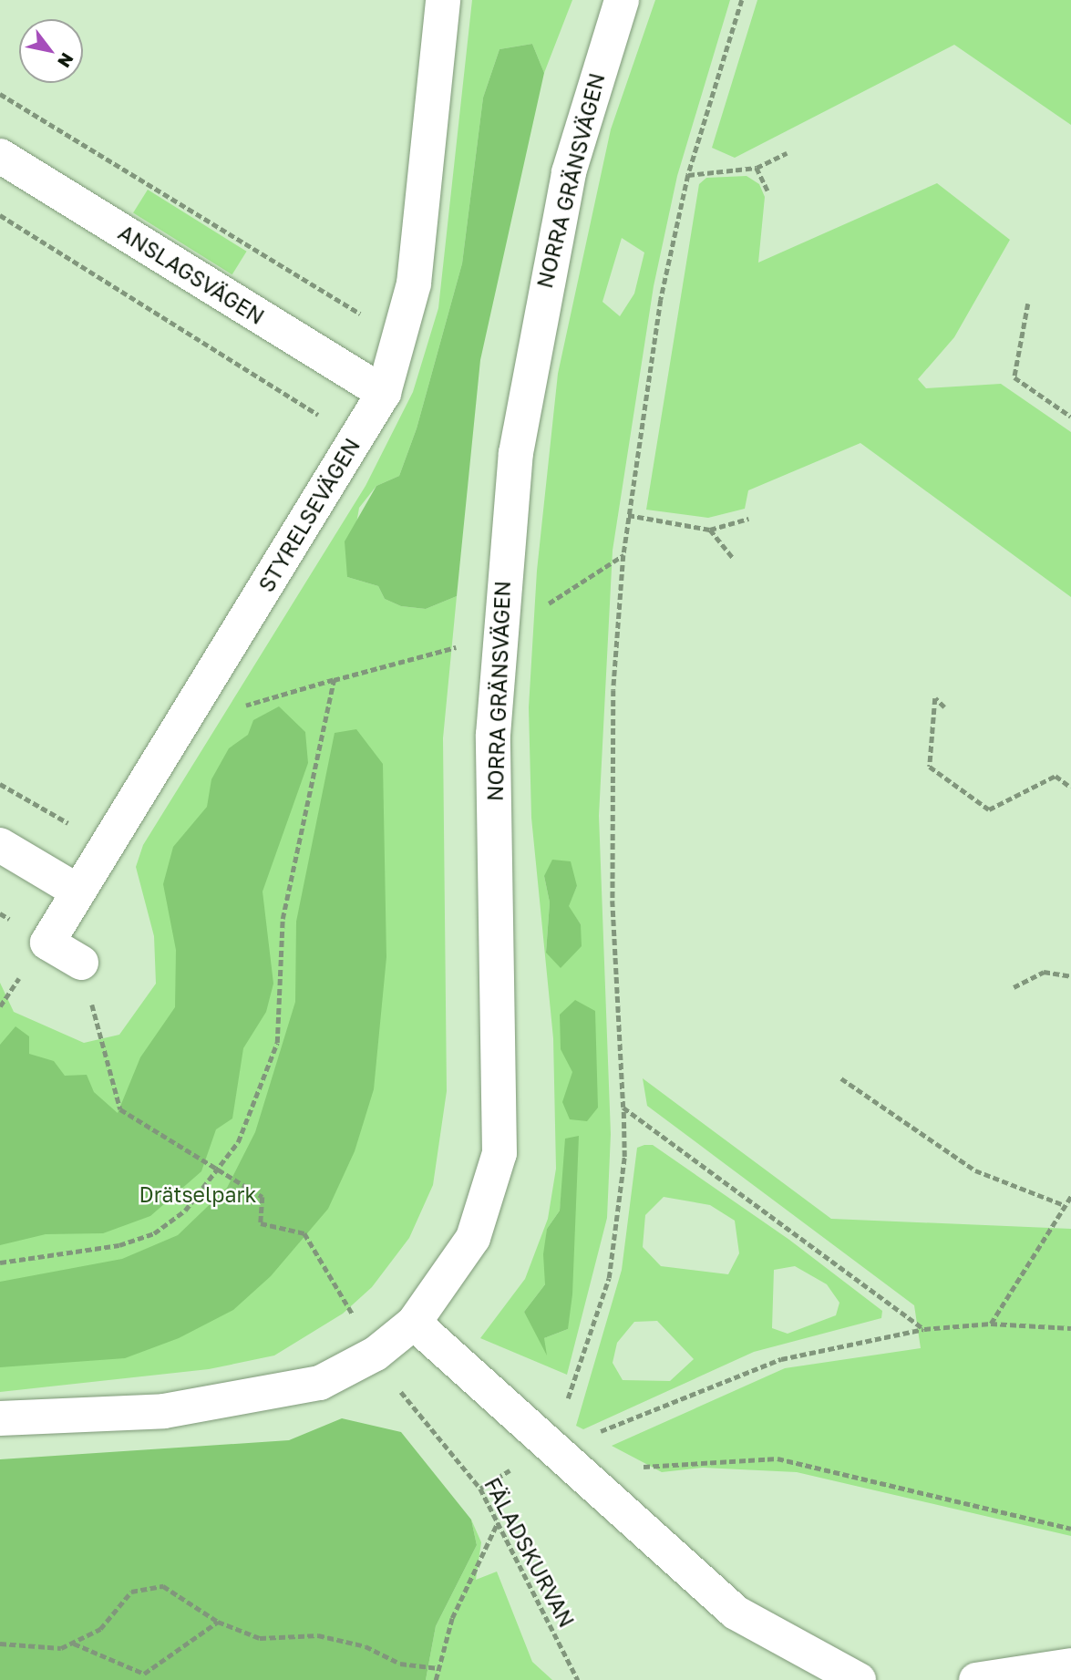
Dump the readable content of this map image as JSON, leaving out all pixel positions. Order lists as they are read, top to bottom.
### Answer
{
  "streets": {
    "street": ["NORRA GRÄNSVÄGEN", "ANSLAGSVÄGEN", "STYRELSEVÄGEN"],
    "path": ["FÄLADSKURVAN"]
  },
  "crossings": [
    ["NORRA GRÄNSVÄGEN", "FÄLADSKURVAN"],
    ["ANSLAGSVÄGEN", "STYRELSEVÄGEN"]
  ],
  "parks": ["Drätselpark"],
  "north": "bottom right"
}
